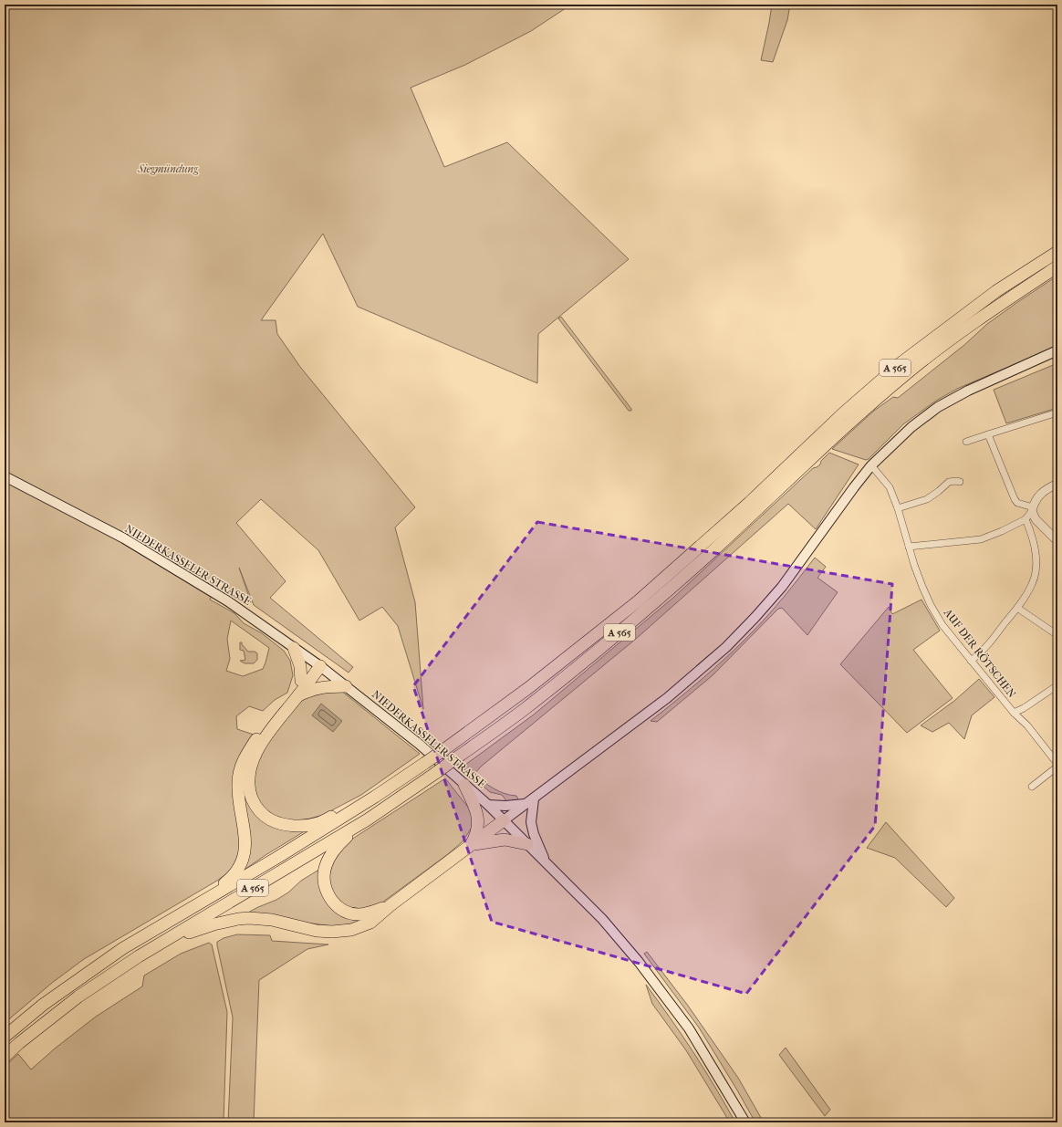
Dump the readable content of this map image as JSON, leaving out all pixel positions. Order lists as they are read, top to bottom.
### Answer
{
  "streets": {
    "highway": ["A 565"],
    "main road": ["NIEDERKASSELER STRASSE"],
    "street": ["AUF DER RÖTSCHEN"]
  },
  "parks": ["Siegmündung"]
}
